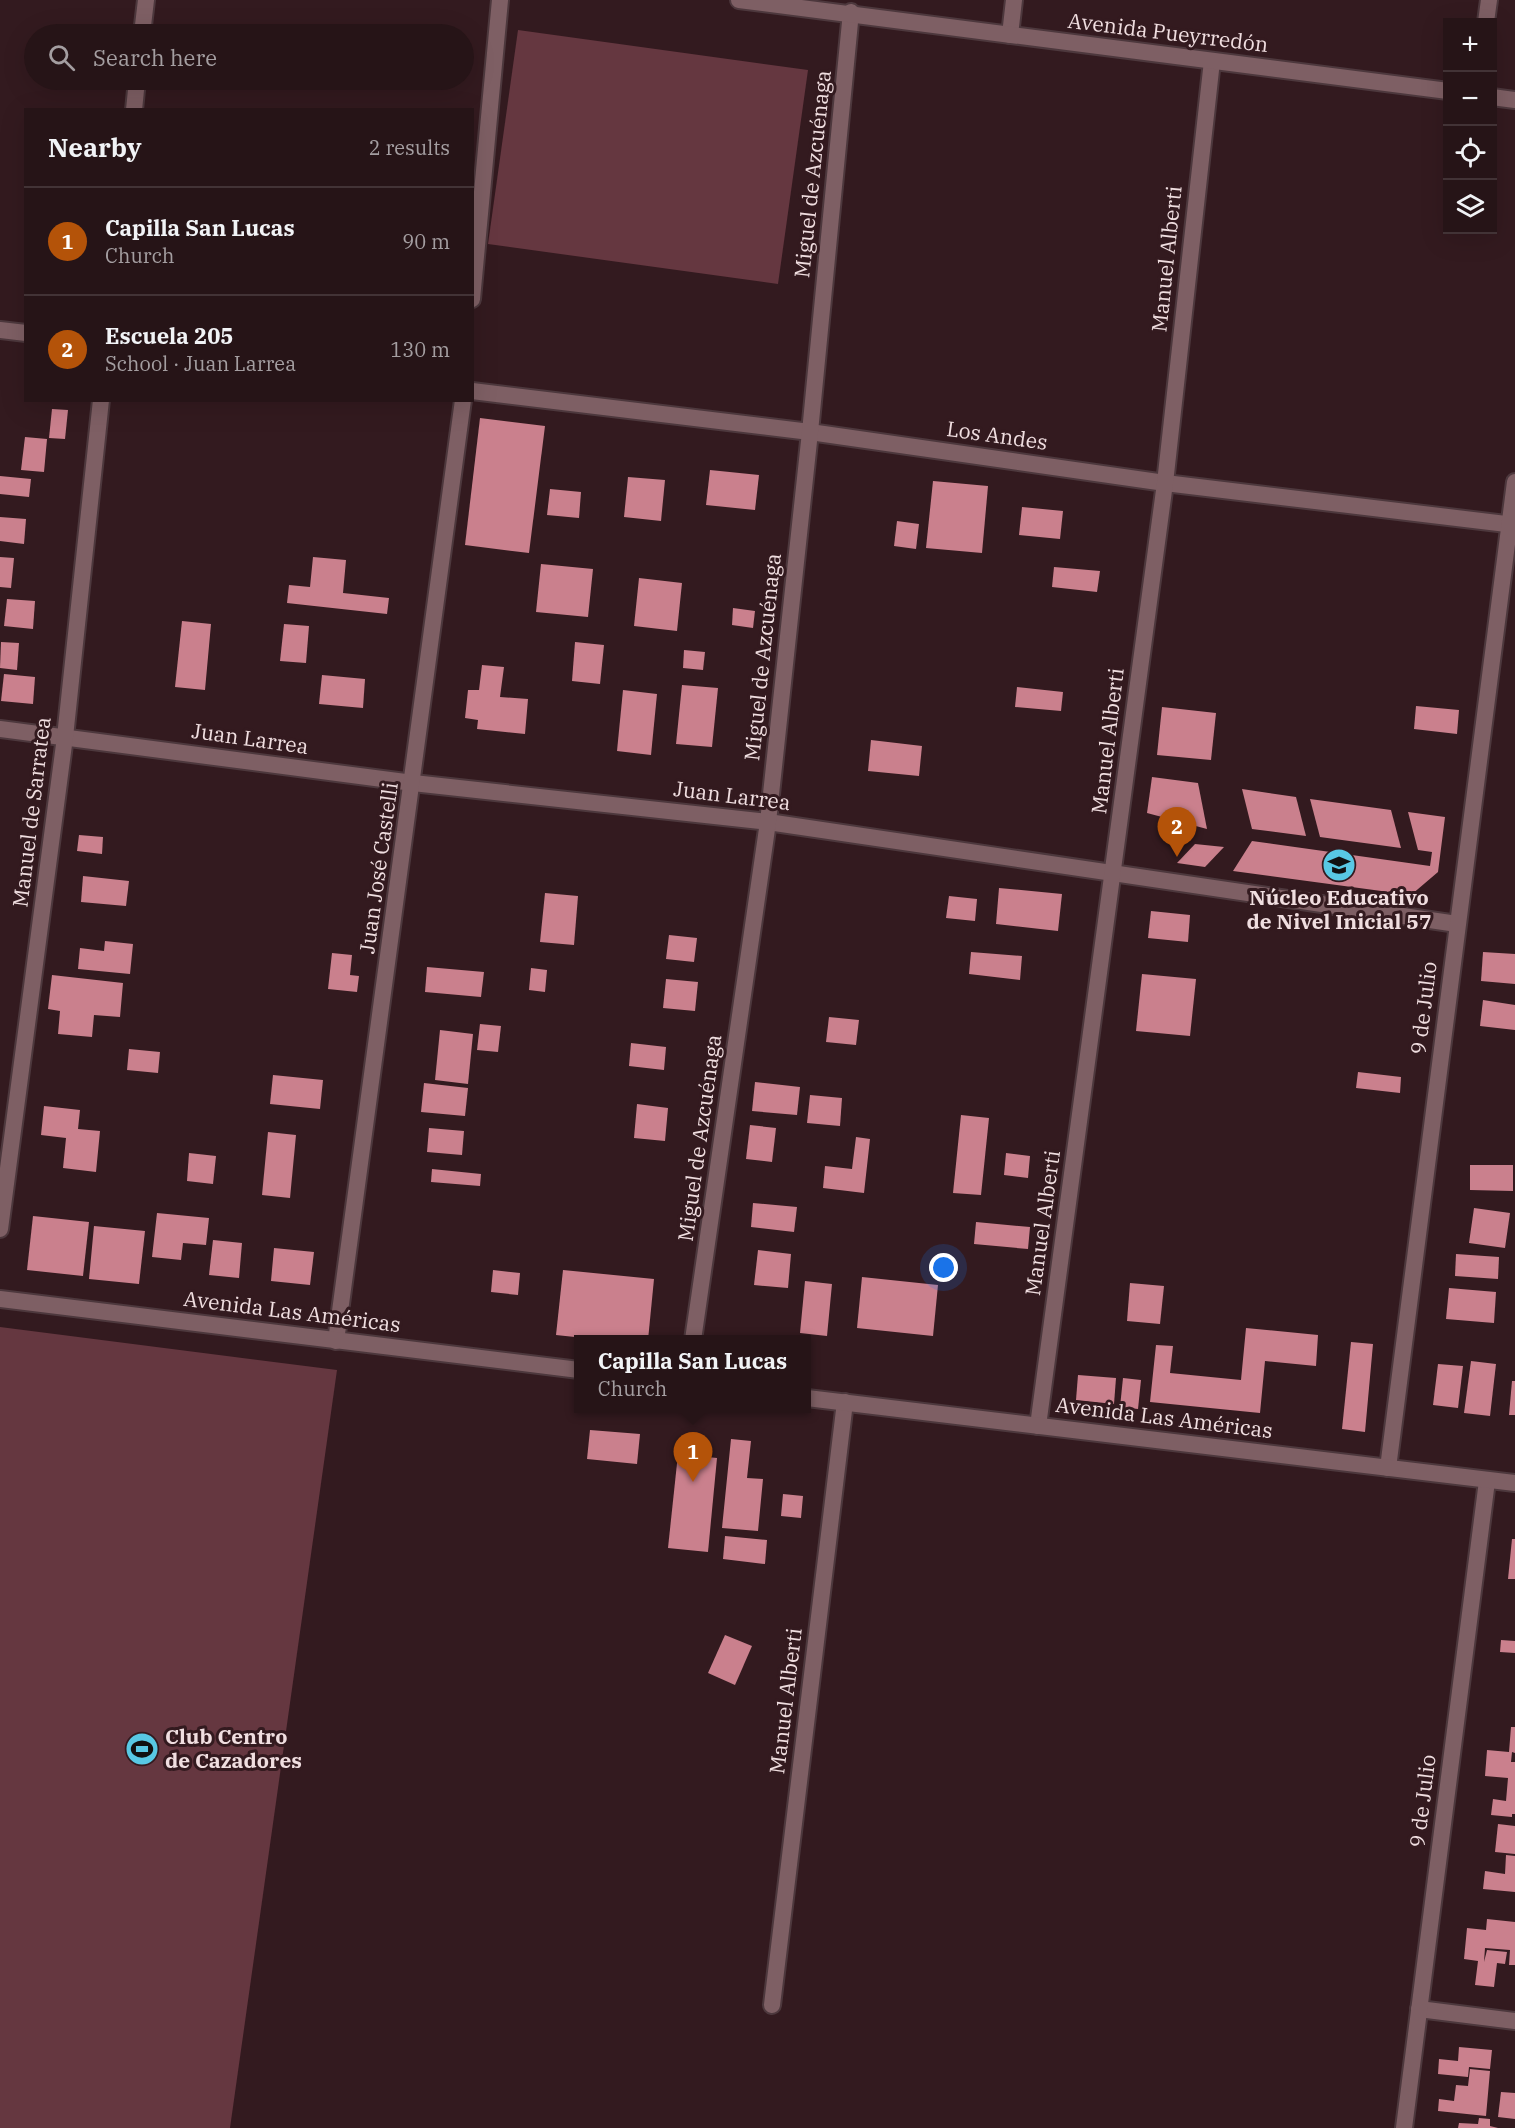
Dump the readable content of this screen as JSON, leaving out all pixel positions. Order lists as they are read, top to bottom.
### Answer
{
  "streets": {
    "street": [
      "Avenida Pueyrredón",
      "Miguel de Azcuénaga",
      "Manuel Alberti",
      "Los Andes",
      "Juan Larrea",
      "Manuel de Sarratea",
      "Juan José Castelli",
      "9 de Julio",
      "Avenida Las Américas"
    ]
  },
  "crossings": [
    ["Avenida Pueyrredón", "Miguel de Azcuénaga"],
    ["Avenida Pueyrredón", "Manuel Alberti"],
    ["Miguel de Azcuénaga", "Los Andes"],
    ["Miguel de Azcuénaga", "Juan Larrea"],
    ["Manuel Alberti", "Los Andes"],
    ["Manuel Alberti", "Juan Larrea"],
    ["Manuel Alberti", "Avenida Las Américas"],
    ["Los Andes", "9 de Julio"],
    ["Juan Larrea", "Manuel de Sarratea"],
    ["Juan Larrea", "Juan José Castelli"],
    ["Juan Larrea", "9 de Julio"],
    ["Juan José Castelli", "Avenida Las Américas"],
    ["9 de Julio", "Avenida Las Américas"]
  ],
  "places": {
    "school or university": ["Núcleo Educativo de Nivel Inicial 57"],
    "sports": ["Club Centro de Cazadores"]
  },
  "page": {
    "map_buttons": ["+", "−"],
    "search": "Search here",
    "heading": ["Nearby", "2 results"],
    "list": [
      {
        "mark": "1",
        "name": "Capilla San Lucas",
        "note": "Church",
        "value": "90 m"
      },
      {
        "mark": "2",
        "name": "Escuela 205",
        "note": "School · Juan Larrea",
        "value": "130 m"
      }
    ],
    "pins": ["2", "1"],
    "popup": ["Capilla San Lucas", "Church"]
  }
}
